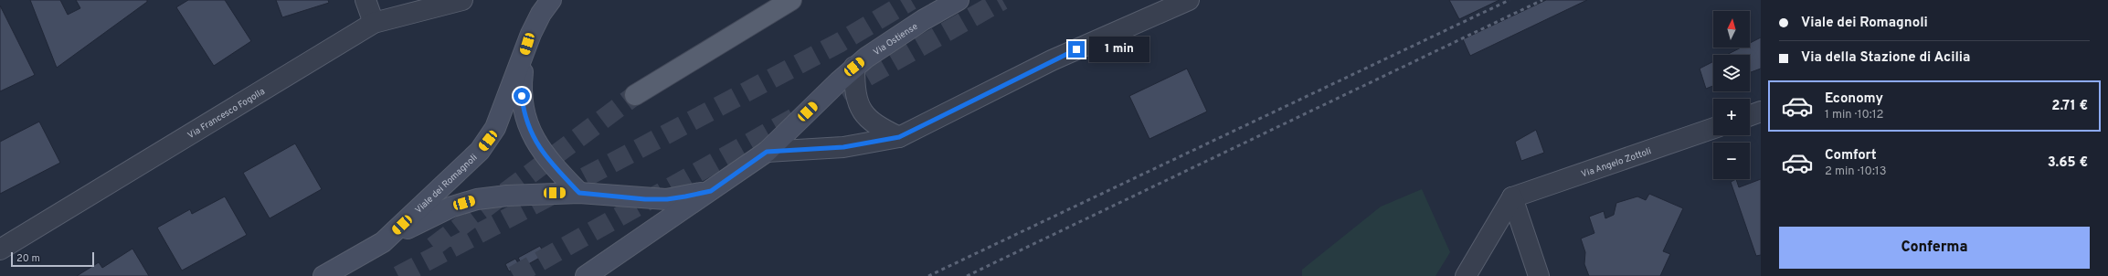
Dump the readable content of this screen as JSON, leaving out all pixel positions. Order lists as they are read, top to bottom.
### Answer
{
  "streets": {
    "main road": ["Via Ostiense", "Viale dei Romagnoli"],
    "street": ["Via Francesco Fogolla", "Via Angelo Zottoli"]
  },
  "crossings": [
    ["Via Ostiense", "Viale dei Romagnoli"]
  ],
  "scale_bar": "20 m",
  "north": "top",
  "page": {
    "banner": ["Viale dei Romagnoli", "Via della Stazione di Acilia"],
    "map_buttons": ["+", "−"],
    "bubble": "1 min",
    "list": [
      {
        "name": "Economy",
        "note": "1 min · 10:12",
        "value": "2.71 €"
      },
      {
        "name": "Comfort",
        "note": "2 min · 10:13",
        "value": "3.65 €"
      }
    ],
    "buttons": "Conferma",
    "scale": "20 m"
  }
}
